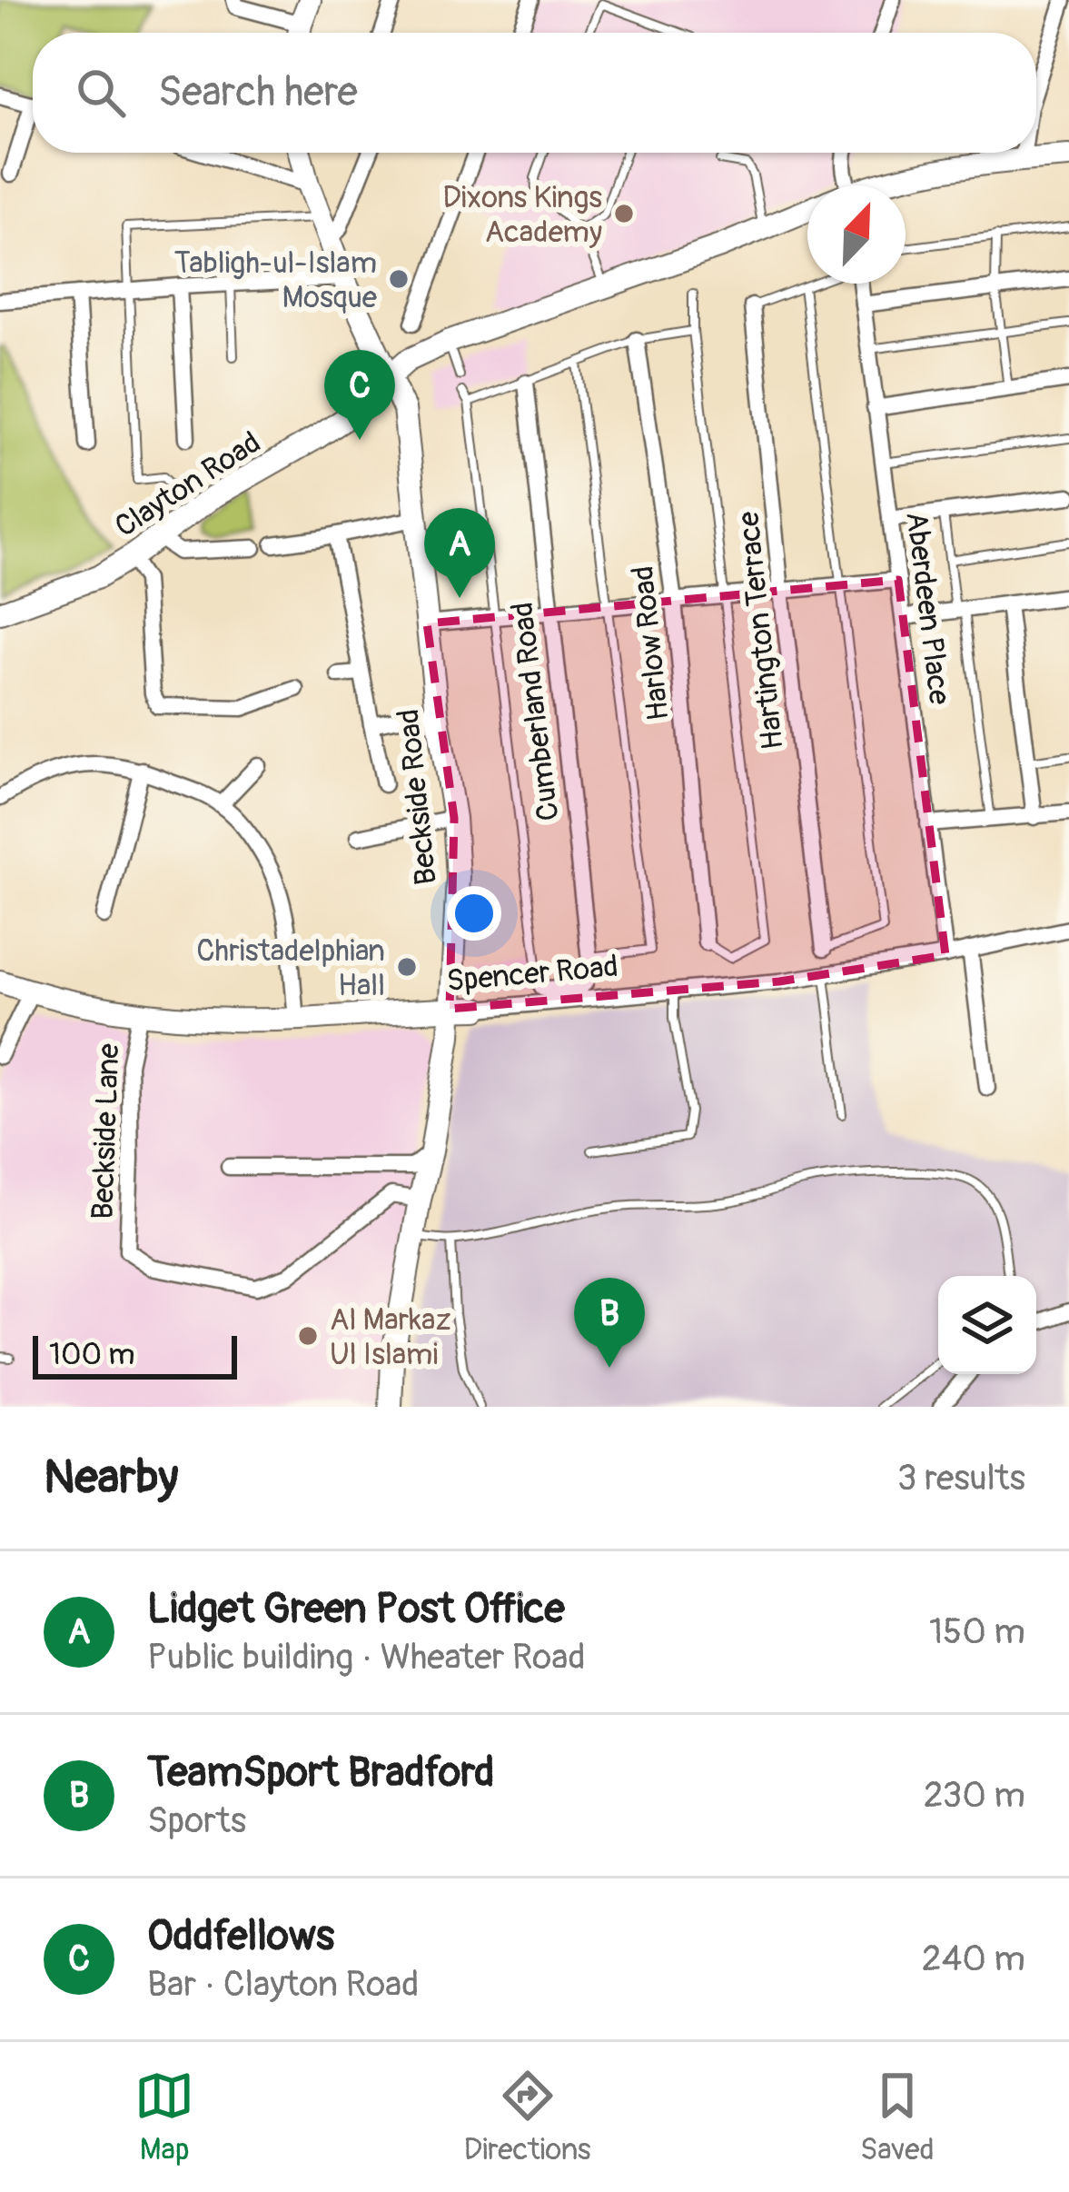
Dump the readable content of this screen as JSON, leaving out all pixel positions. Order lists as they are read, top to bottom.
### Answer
{
  "streets": {
    "street": [
      "Clayton Road",
      "Aberdeen Place",
      "Hartington Terrace",
      "Harlow Road",
      "Cumberland Road",
      "Beckside Road",
      "Spencer Road",
      "Beckside Lane"
    ]
  },
  "crossings": [
    ["Clayton Road", "Beckside Road"],
    ["Aberdeen Place", "Spencer Road"],
    ["Beckside Road", "Spencer Road"],
    ["Beckside Road", "Beckside Lane"],
    ["Spencer Road", "Beckside Lane"]
  ],
  "places": [
    "Dixons Kings Academy",
    "Tabligh-ul-Islam Mosque",
    "Christadelphian Hall",
    "Al Markaz Ul Islami"
  ],
  "scale_bar": "100 m",
  "north": "top right",
  "page": {
    "search": "Search here",
    "pins": ["C", "A", "B"],
    "scale": "100 m",
    "heading": ["Nearby", "3 results"],
    "list": [
      {
        "mark": "A",
        "name": "Lidget Green Post Office",
        "note": "Public building · Wheater Road",
        "value": "150 m"
      },
      {
        "mark": "B",
        "name": "TeamSport Bradford",
        "note": "Sports",
        "value": "230 m"
      },
      {
        "mark": "C",
        "name": "Oddfellows",
        "note": "Bar · Clayton Road",
        "value": "240 m"
      }
    ],
    "nav": ["Map", "Directions", "Saved"]
  }
}
